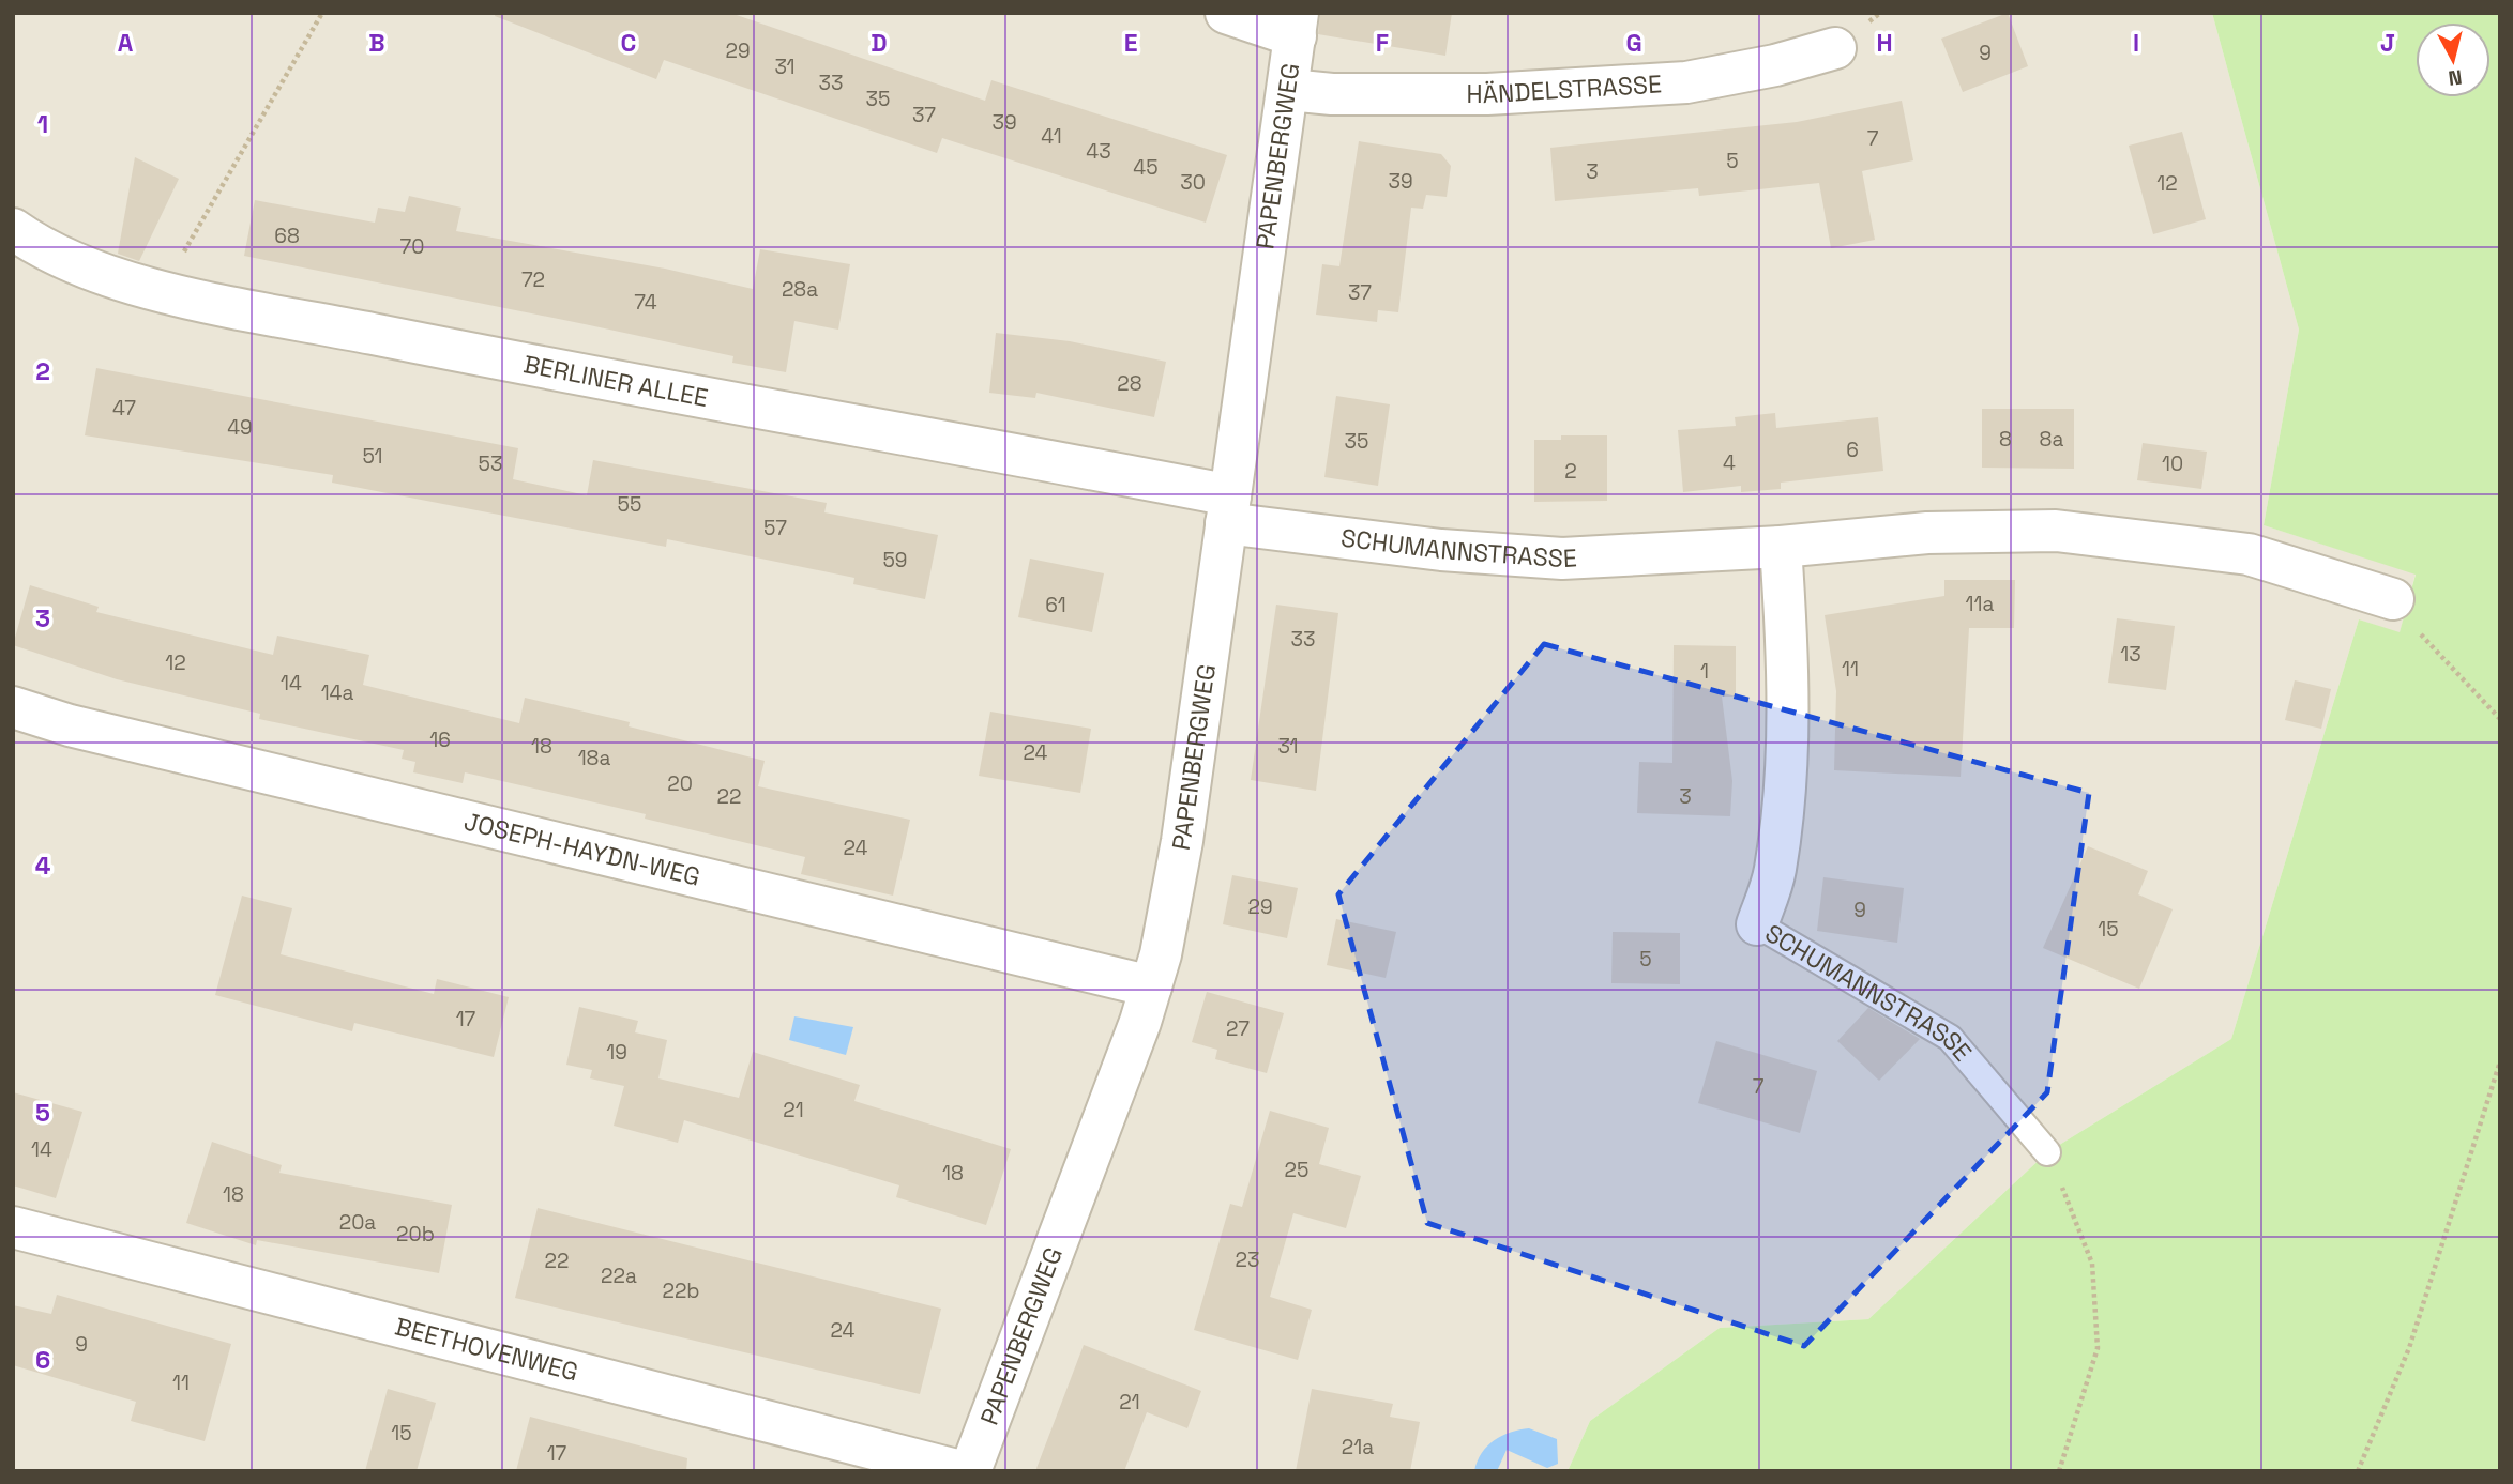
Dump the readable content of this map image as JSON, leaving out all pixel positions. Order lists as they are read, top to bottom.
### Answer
{
  "streets": {
    "street": [
      "HÄNDELSTRASSE",
      "PAPENBERGWEG",
      "BERLINER ALLEE",
      "SCHUMANNSTRASSE",
      "JOSEPH-HAYDN-WEG",
      "BEETHOVENWEG"
    ]
  },
  "crossings": [
    ["HÄNDELSTRASSE", "PAPENBERGWEG"],
    ["PAPENBERGWEG", "BERLINER ALLEE"],
    ["PAPENBERGWEG", "SCHUMANNSTRASSE"],
    ["PAPENBERGWEG", "JOSEPH-HAYDN-WEG"],
    ["BERLINER ALLEE", "SCHUMANNSTRASSE"]
  ],
  "house_numbers": [
    "29",
    "9",
    "31",
    "33",
    "35",
    "37",
    "39",
    "41",
    "7",
    "43",
    "5",
    "45",
    "3",
    "39",
    "30",
    "12",
    "68",
    "70",
    "72",
    "28a",
    "37",
    "74",
    "28",
    "47",
    "49",
    "8",
    "8a",
    "35",
    "6",
    "51",
    "4",
    "53",
    "10",
    "2",
    "55",
    "57",
    "59",
    "11a",
    "61",
    "33",
    "13",
    "12",
    "11",
    "1",
    "14",
    "14a",
    "16",
    "18",
    "31",
    "24",
    "18a",
    "20",
    "22",
    "3",
    "24",
    "29",
    "9",
    "15",
    "5",
    "17",
    "27",
    "19",
    "7",
    "21",
    "14",
    "25",
    "18",
    "18",
    "20a",
    "20b",
    "23",
    "22",
    "22a",
    "22b",
    "24",
    "9",
    "11",
    "21",
    "15",
    "21a",
    "17"
  ],
  "north": "bottom",
  "grid": {
    "columns": [
      "A",
      "B",
      "C",
      "D",
      "E",
      "F",
      "G",
      "H",
      "I",
      "J"
    ],
    "rows": [
      "1",
      "2",
      "3",
      "4",
      "5",
      "6"
    ]
  }
}
